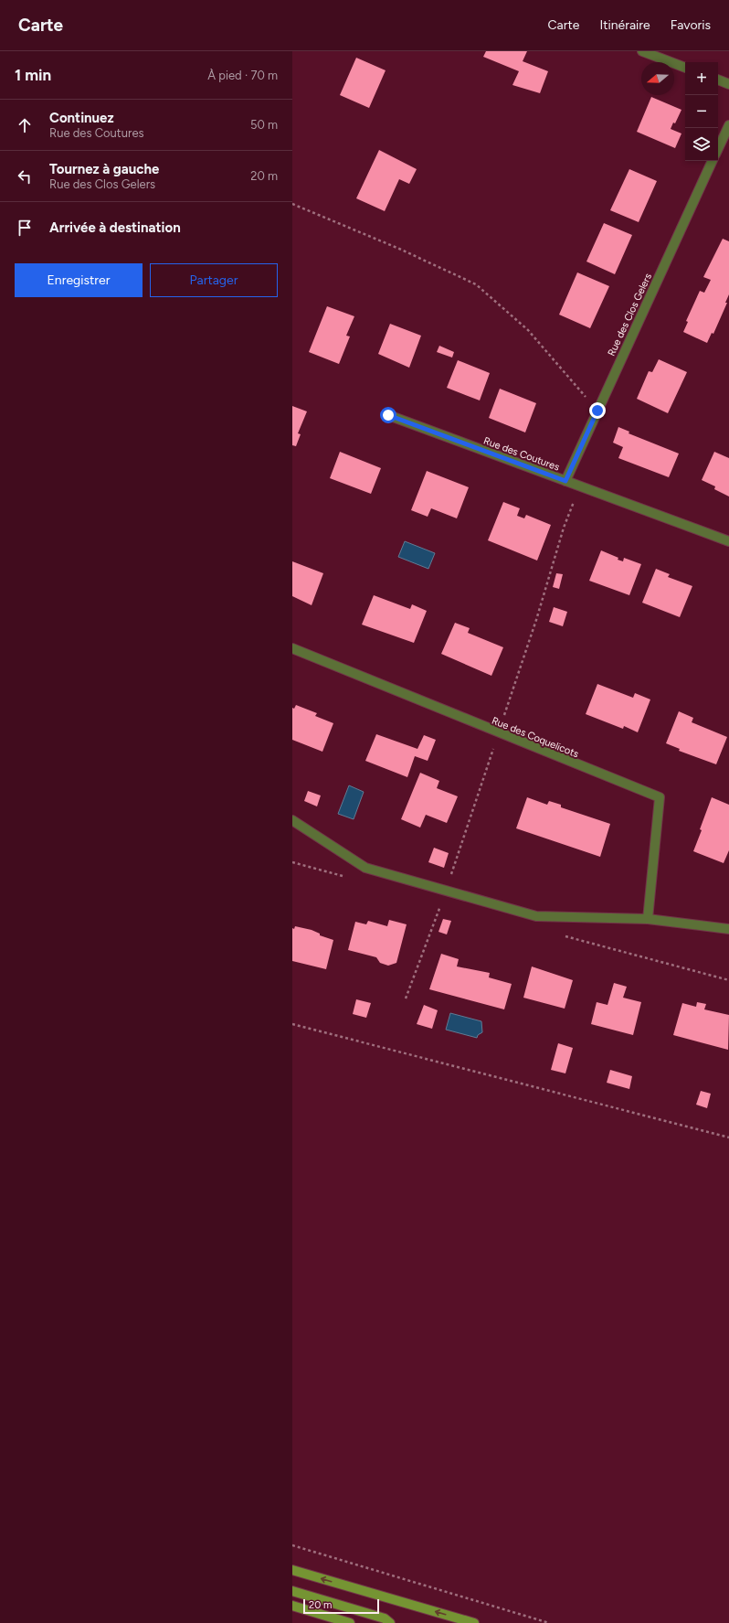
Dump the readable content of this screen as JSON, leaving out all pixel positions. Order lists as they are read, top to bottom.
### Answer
{
  "streets": {
    "street": ["Rue des Clos Gelers", "Rue des Coutures", "Rue des Coquelicots"]
  },
  "crossings": [
    ["Rue des Clos Gelers", "Rue des Coutures"]
  ],
  "scale_bar": "20 m",
  "north": "left",
  "page": {
    "header": "Carte",
    "nav": ["Carte", "Itinéraire", "Favoris"],
    "heading": ["1 min", "À pied · 70 m"],
    "map_buttons": ["+", "−"],
    "list": [
      ["Continuez", "Rue des Coutures", "50 m"],
      ["Tournez à gauche", "Rue des Clos Gelers", "20 m"],
      "Arrivée à destination"
    ],
    "buttons": ["Enregistrer", "Partager"],
    "scale": "20 m"
  }
}
